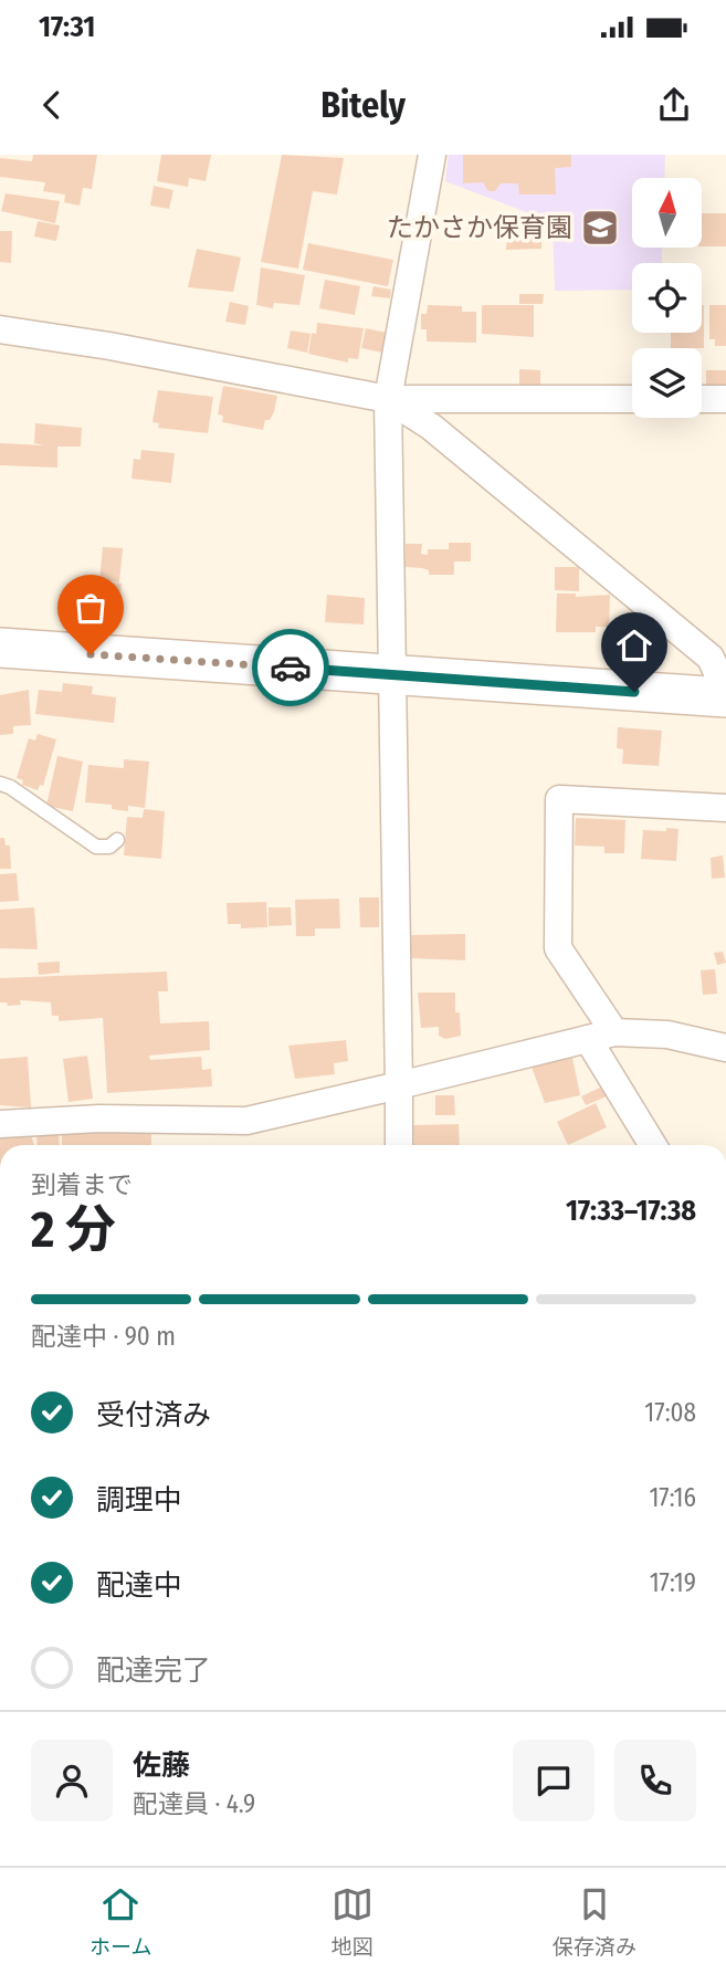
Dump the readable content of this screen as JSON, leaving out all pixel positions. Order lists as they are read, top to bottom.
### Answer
{
  "places": {
    "school or university": ["たかさか保育園"]
  },
  "north": "top",
  "page": {
    "status": "17:31",
    "header": "Bitely",
    "heading": ["2 分", "到着まで", "17:33–17:38"],
    "panel": ["佐藤", "配達員 · 4.9"],
    "bar": "配達中 · 90 m",
    "list": [
      ["受付済み", "17:08"],
      ["調理中", "17:16"],
      ["配達中", "17:19"],
      "配達完了"
    ],
    "tabs": ["ホーム", "地図", "保存済み"]
  }
}
